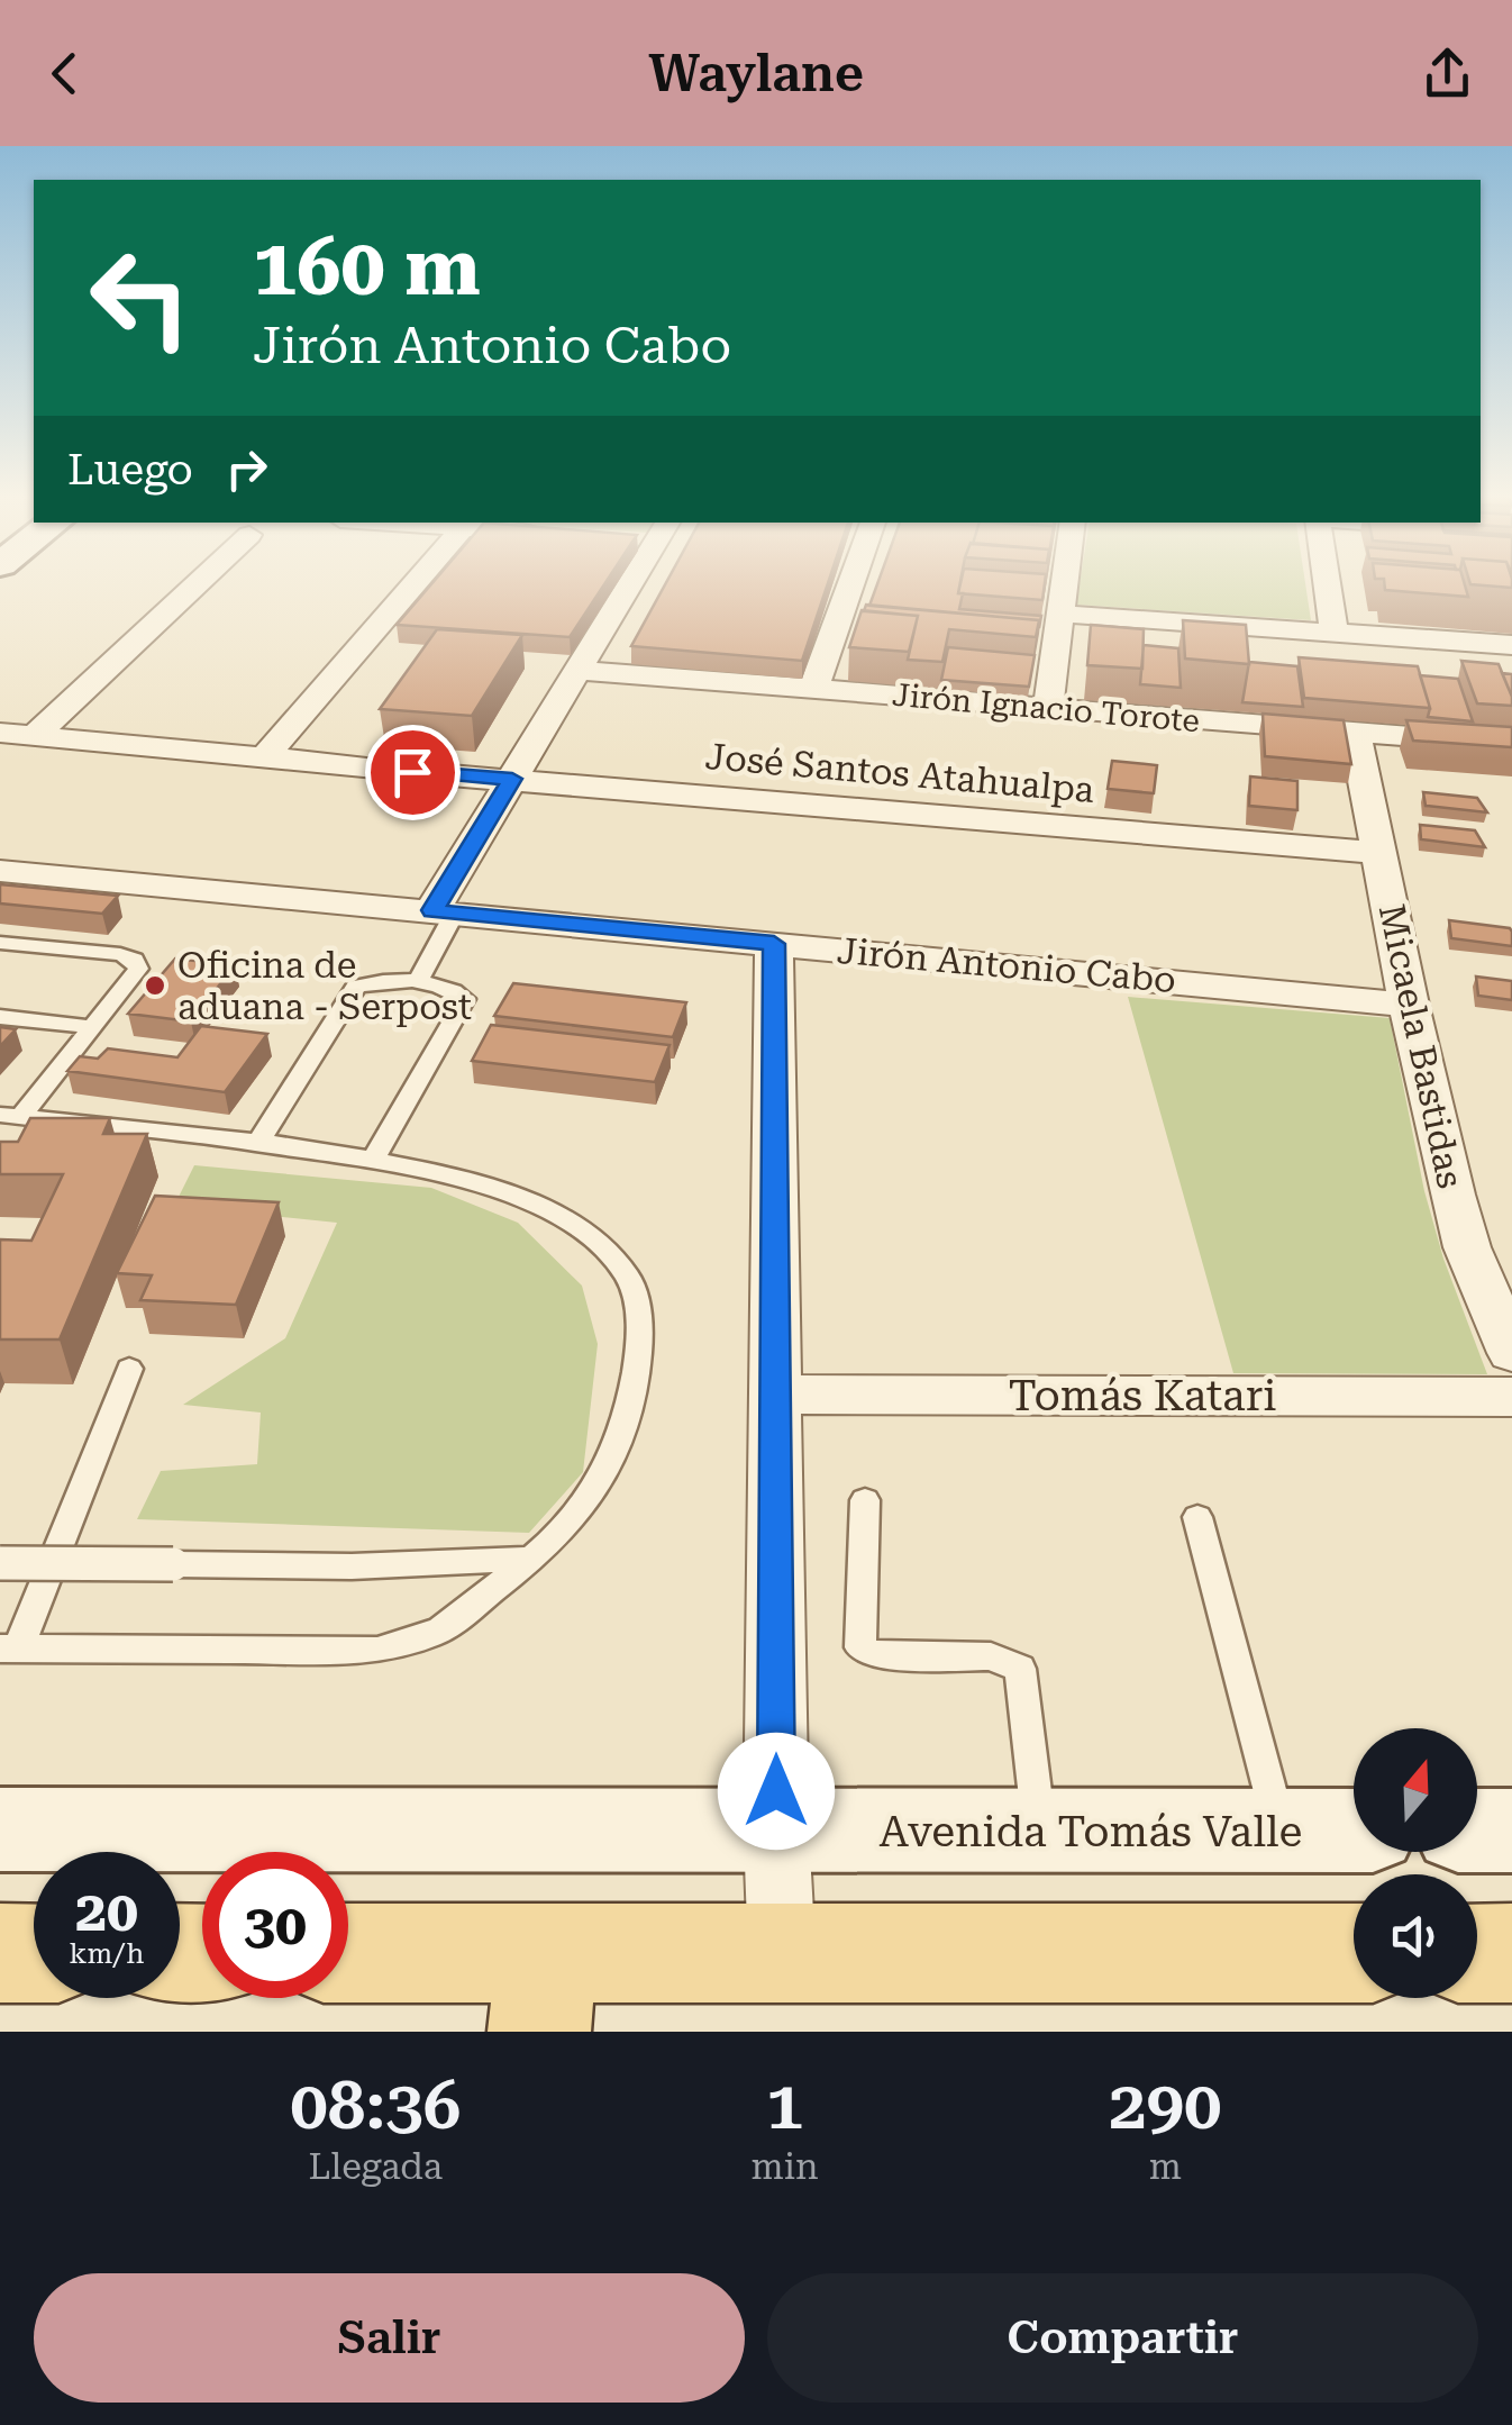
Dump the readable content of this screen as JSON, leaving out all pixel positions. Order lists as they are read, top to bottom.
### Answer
{
  "streets": {
    "main road": ["Avenida Tomás Valle"],
    "street": [
      "Jirón Ignacio Torote",
      "José Santos Atahualpa",
      "Jirón Antonio Cabo",
      "Micaela Bastidas",
      "Tomás Katari"
    ]
  },
  "crossings": [
    ["Jirón Ignacio Torote", "Micaela Bastidas"],
    ["José Santos Atahualpa", "Micaela Bastidas"],
    ["Jirón Antonio Cabo", "Micaela Bastidas"]
  ],
  "places": ["Oficina de aduana - Serpost"],
  "north": "top",
  "page": {
    "header": "Waylane",
    "turn": ["160 m", "Jirón Antonio Cabo"],
    "then": "Luego",
    "speed": "20 km/h",
    "limit": "30",
    "eta": [
      "08:36",
      "Llegada",
      "1",
      "min",
      "290",
      "m"
    ],
    "buttons": ["Salir", "Compartir"]
  }
}
